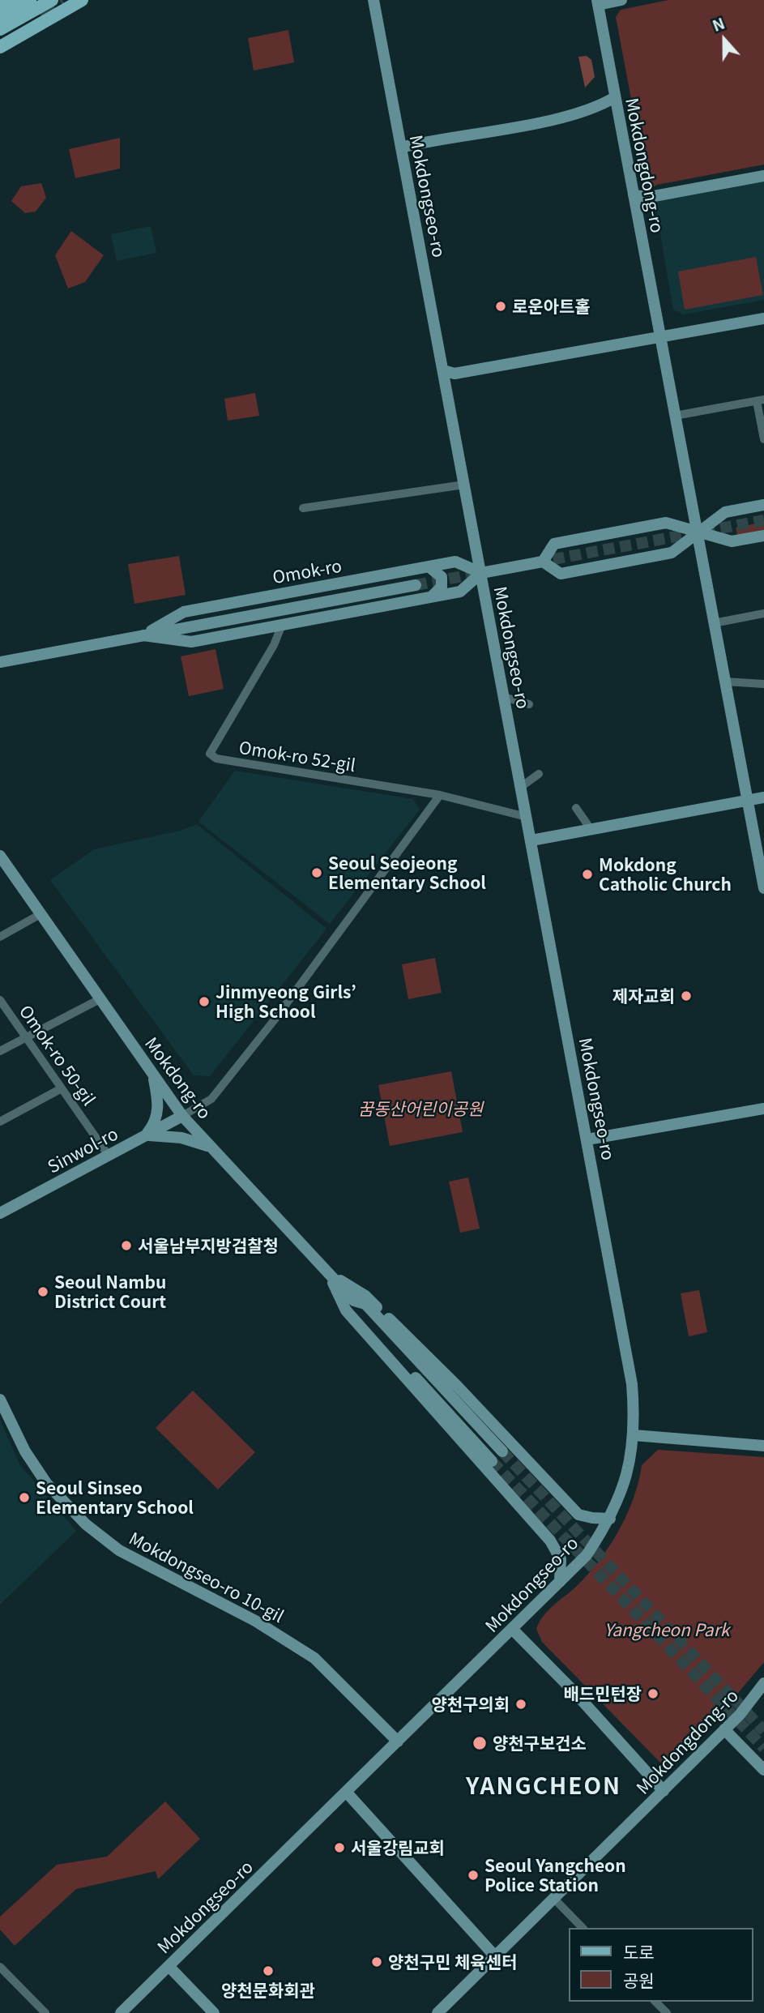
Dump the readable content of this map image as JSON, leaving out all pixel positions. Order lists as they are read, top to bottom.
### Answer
{
  "streets": {
    "main road": [
      "Mokdongdong-ro",
      "Mokdongseo-ro",
      "Omok-ro",
      "Mokdong-ro",
      "Sinwol-ro",
      "Mokdongseo-ro 10-gil"
    ],
    "street": ["Omok-ro 52-gil", "Omok-ro 50-gil"]
  },
  "crossings": [
    ["Mokdongseo-ro", "Omok-ro"],
    ["Mokdongseo-ro", "Omok-ro 52-gil"],
    ["Mokdongseo-ro", "Mokdongseo-ro 10-gil"],
    ["Omok-ro", "Omok-ro 52-gil"],
    ["Omok-ro 50-gil", "Sinwol-ro"],
    ["Mokdong-ro", "Sinwol-ro"]
  ],
  "districts": ["YANGCHEON"],
  "parks": ["꿈동산어린이공원", "Yangcheon Park"],
  "places": [
    "로운아트홀",
    "Seoul Seojeong Elementary School",
    "Mokdong Catholic Church",
    "제자교회",
    "Jinmyeong Girls’ High School",
    "서울남부지방검찰청",
    "Seoul Nambu District Court",
    "Seoul Sinseo Elementary School",
    "배드민턴장",
    "양천구의회",
    "양천구보건소",
    "서울강림교회",
    "Seoul Yangcheon Police Station",
    "양천구민 체육센터",
    "양천문화회관"
  ],
  "legend": ["도로", "공원"],
  "north": "top"
}
